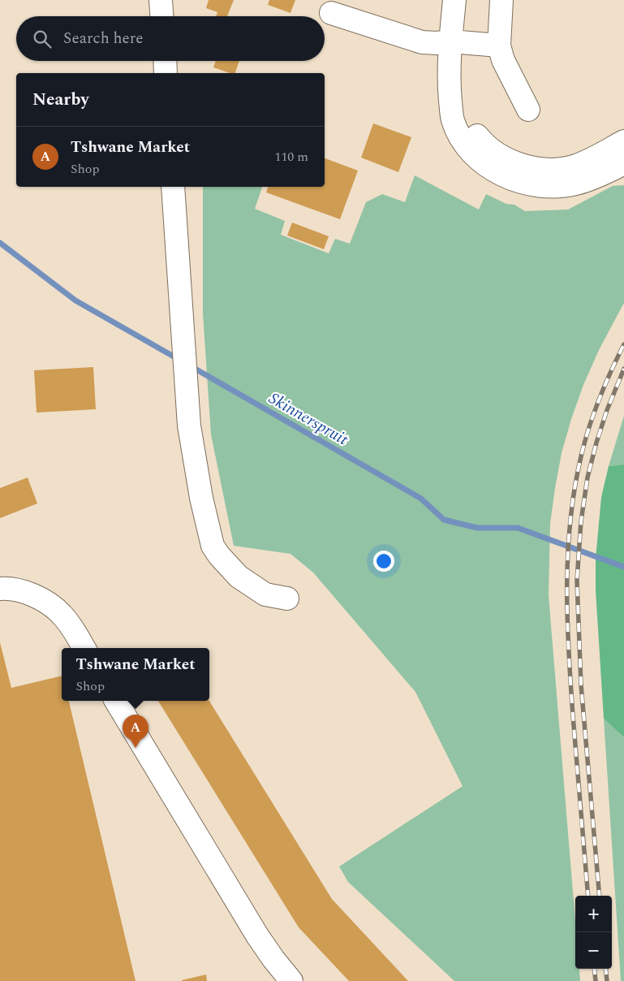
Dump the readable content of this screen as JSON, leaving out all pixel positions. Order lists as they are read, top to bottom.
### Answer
{
  "water": ["Skinnerspruit"],
  "page": {
    "search": "Search here",
    "heading": "Nearby",
    "list": [
      {
        "mark": "A",
        "name": "Tshwane Market",
        "note": "Shop",
        "value": "110 m"
      }
    ],
    "popup": ["Tshwane Market", "Shop"],
    "pins": "A",
    "map_buttons": ["+", "−"]
  }
}
